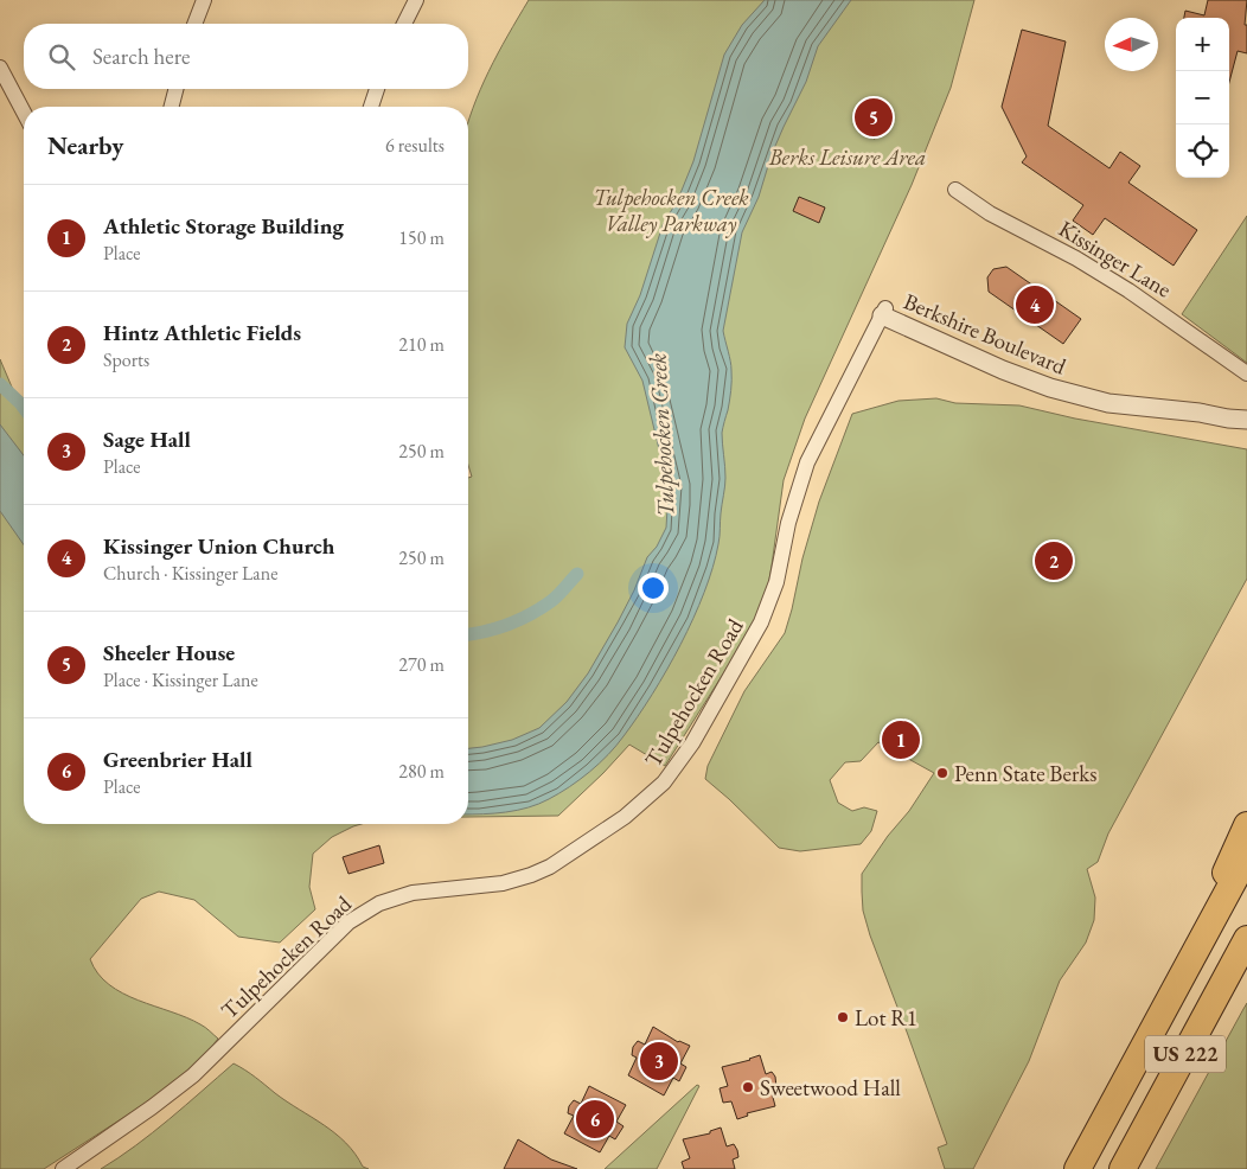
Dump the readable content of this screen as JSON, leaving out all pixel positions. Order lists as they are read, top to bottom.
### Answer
{
  "streets": {
    "highway": ["US 222"],
    "street": ["Kissinger Lane", "Berkshire Boulevard", "Tulpehocken Road"]
  },
  "crossings": [
    ["Berkshire Boulevard", "Tulpehocken Road"]
  ],
  "water": ["Tulpehocken Creek"],
  "parks": ["Berks Leisure Area", "Tulpehocken Creek Valley Parkway"],
  "places": ["Penn State Berks", "Lot R1", "Sweetwood Hall"],
  "north": "left",
  "page": {
    "map_buttons": ["+", "−"],
    "search": "Search here",
    "pins": [
      "5",
      "4",
      "2",
      "1",
      "3",
      "6"
    ],
    "heading": ["Nearby", "6 results"],
    "list": [
      {
        "mark": "1",
        "name": "Athletic Storage Building",
        "note": "Place",
        "value": "150 m"
      },
      {
        "mark": "2",
        "name": "Hintz Athletic Fields",
        "note": "Sports",
        "value": "210 m"
      },
      {
        "mark": "3",
        "name": "Sage Hall",
        "note": "Place",
        "value": "250 m"
      },
      {
        "mark": "4",
        "name": "Kissinger Union Church",
        "note": "Church · Kissinger Lane",
        "value": "250 m"
      },
      {
        "mark": "5",
        "name": "Sheeler House",
        "note": "Place · Kissinger Lane",
        "value": "270 m"
      },
      {
        "mark": "6",
        "name": "Greenbrier Hall",
        "note": "Place",
        "value": "280 m"
      }
    ]
  }
}
